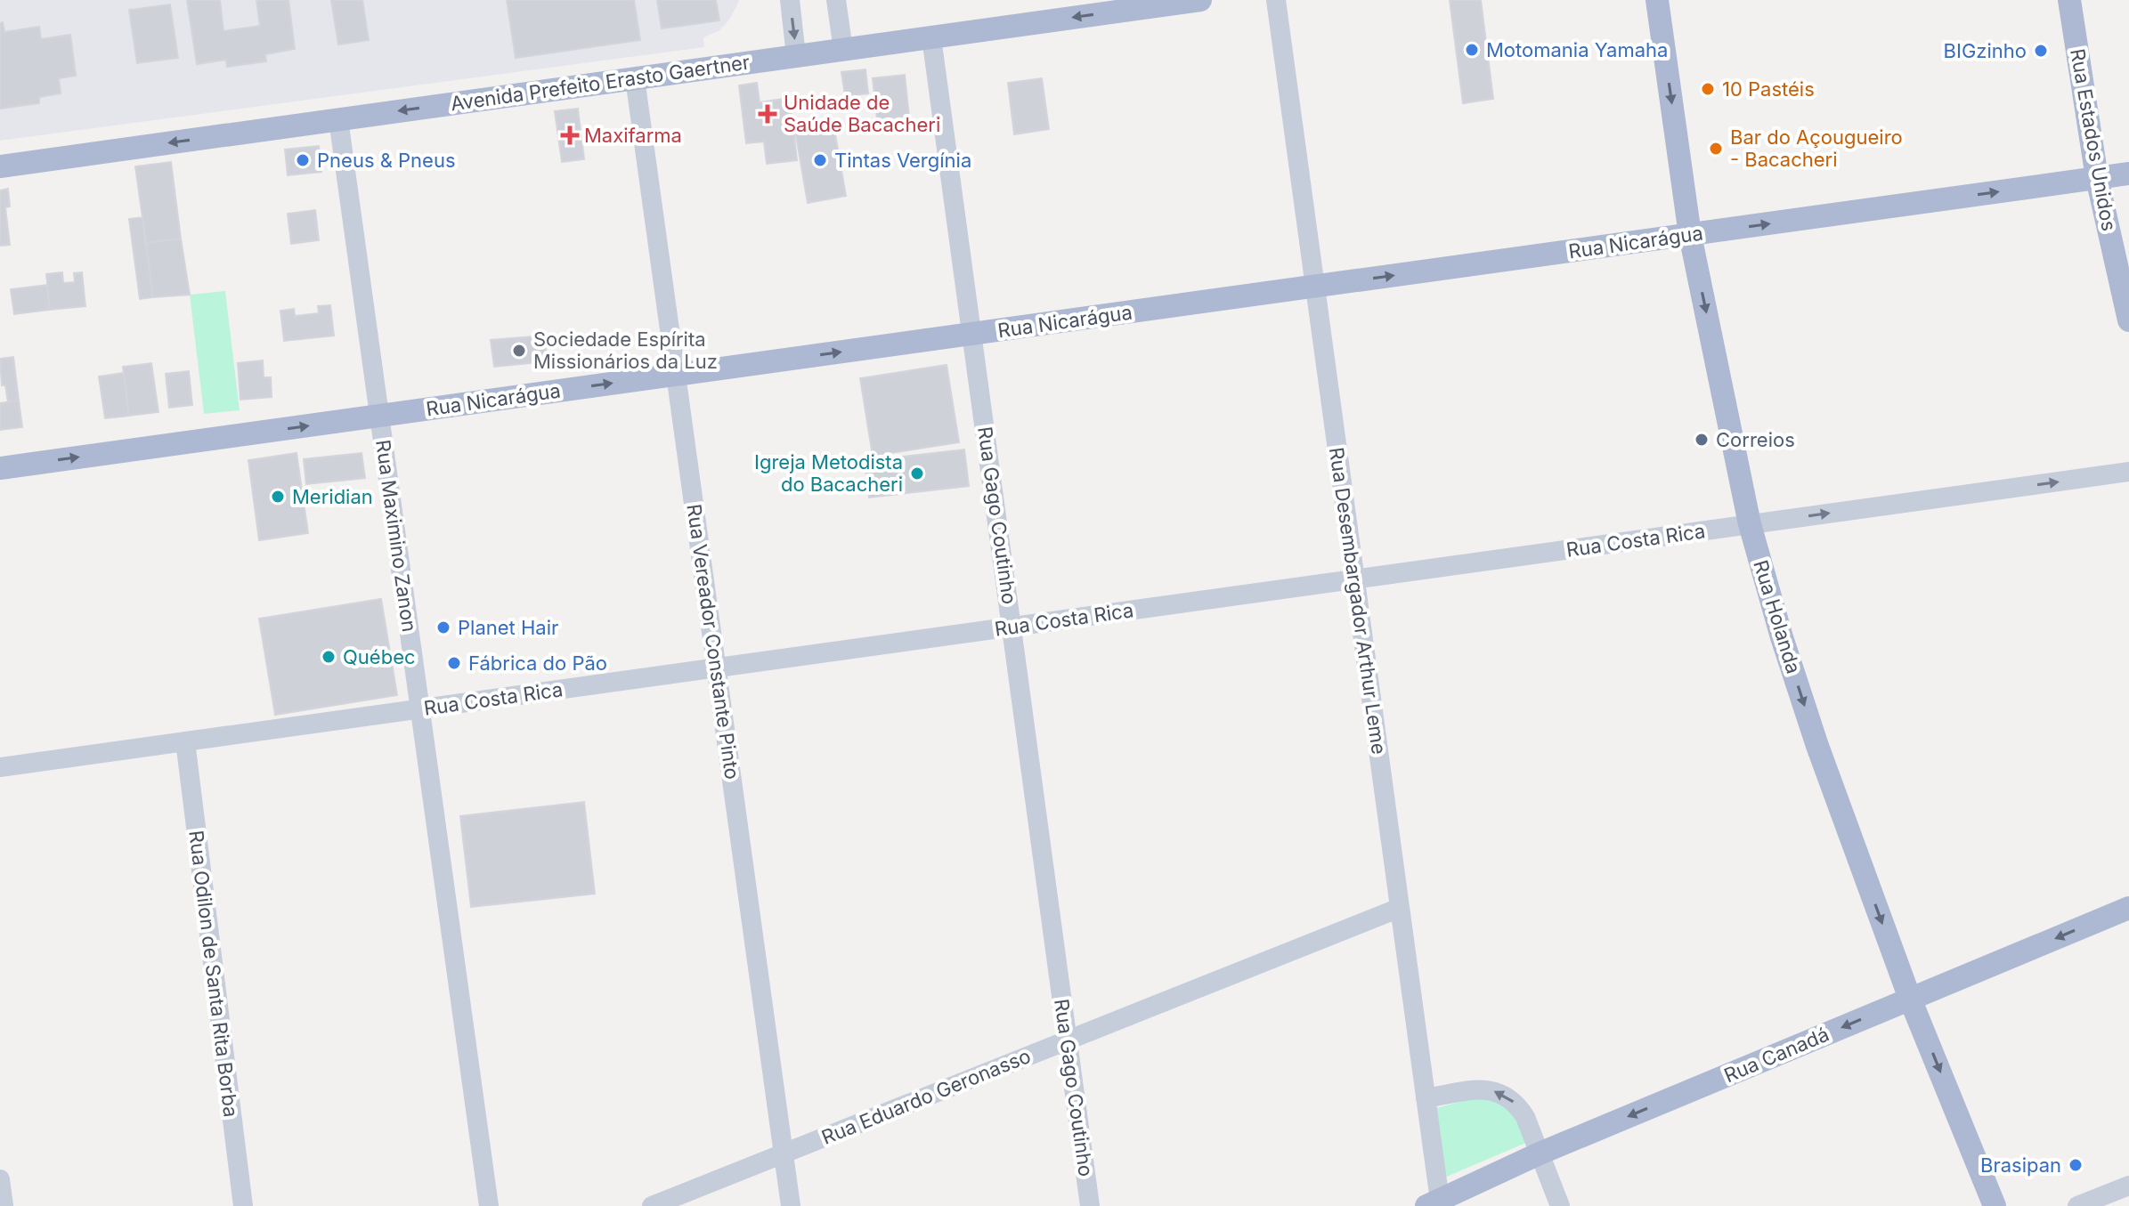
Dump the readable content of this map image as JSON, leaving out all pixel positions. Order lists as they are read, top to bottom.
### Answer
{
  "streets": {
    "main road": [
      "Avenida Prefeito Erasto Gaertner",
      "Rua Estados Unidos",
      "Rua Nicarágua",
      "Rua Holanda",
      "Rua Canadá"
    ],
    "street": [
      "Rua Gago Coutinho",
      "Rua Maximino Zanon",
      "Rua Costa Rica",
      "Rua Desembargador Arthur Leme",
      "Rua Vereador Constante Pinto",
      "Rua Odilon de Santa Rita Borba",
      "Rua Eduardo Geronasso"
    ]
  },
  "crossings": [
    ["Avenida Prefeito Erasto Gaertner", "Rua Gago Coutinho"],
    ["Avenida Prefeito Erasto Gaertner", "Rua Maximino Zanon"],
    ["Avenida Prefeito Erasto Gaertner", "Rua Vereador Constante Pinto"],
    ["Rua Estados Unidos", "Rua Nicarágua"],
    ["Rua Nicarágua", "Rua Gago Coutinho"],
    ["Rua Nicarágua", "Rua Maximino Zanon"],
    ["Rua Nicarágua", "Rua Desembargador Arthur Leme"],
    ["Rua Nicarágua", "Rua Holanda"],
    ["Rua Nicarágua", "Rua Vereador Constante Pinto"],
    ["Rua Gago Coutinho", "Rua Costa Rica"],
    ["Rua Gago Coutinho", "Rua Eduardo Geronasso"],
    ["Rua Maximino Zanon", "Rua Costa Rica"],
    ["Rua Costa Rica", "Rua Desembargador Arthur Leme"],
    ["Rua Costa Rica", "Rua Holanda"],
    ["Rua Costa Rica", "Rua Vereador Constante Pinto"],
    ["Rua Costa Rica", "Rua Odilon de Santa Rita Borba"],
    ["Rua Desembargador Arthur Leme", "Rua Canadá"],
    ["Rua Desembargador Arthur Leme", "Rua Eduardo Geronasso"],
    ["Rua Holanda", "Rua Canadá"],
    ["Rua Vereador Constante Pinto", "Rua Eduardo Geronasso"]
  ],
  "one_way": [
    "Avenida Prefeito Erasto Gaertner",
    "Rua Nicarágua",
    "Rua Holanda",
    "Rua Canadá"
  ],
  "places": {
    "other": [
      "Motomania Yamaha",
      "BIGzinho",
      "10 Pastéis",
      "Bar do Açougueiro - Bacacheri",
      "Pneus & Pneus",
      "Tintas Vergínia",
      "Sociedade Espírita Missionários da Luz",
      "Correios",
      "Igreja Metodista do Bacacheri",
      "Meridian",
      "Planet Hair",
      "Québec",
      "Fábrica do Pão",
      "Brasipan"
    ],
    "health": ["Unidade de Saúde Bacacheri", "Maxifarma"]
  }
}
